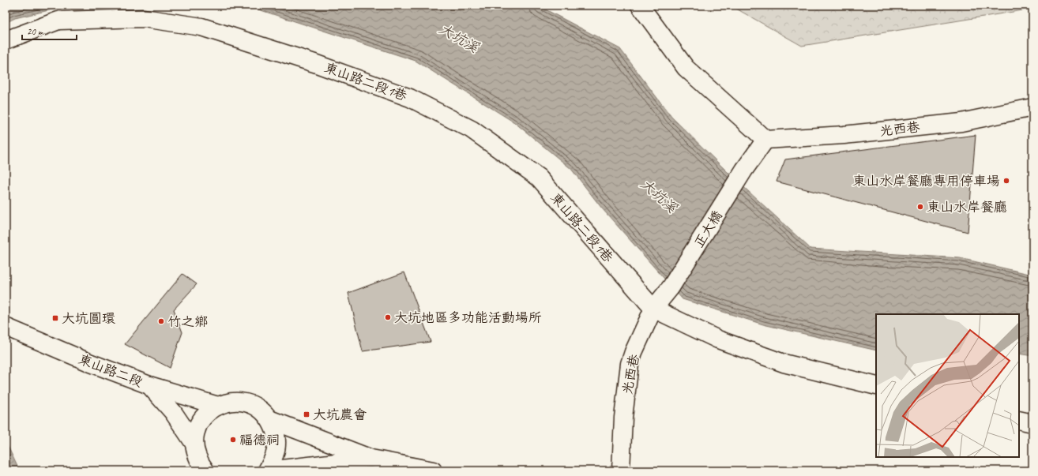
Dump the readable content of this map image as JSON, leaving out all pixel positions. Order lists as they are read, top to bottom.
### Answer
{
  "streets": {
    "street": [
      "東山路二段1巷",
      "光西巷",
      "正大橋",
      "東山路二段"
    ]
  },
  "crossings": [
    ["東山路二段1巷", "光西巷"],
    ["光西巷", "正大橋"]
  ],
  "water": ["大坑溪"],
  "places": {
    "other": [
      "東山水岸餐廳專用停車場",
      "東山水岸餐廳",
      "大坑地區多功能活動場所",
      "竹之鄉",
      "福德祠"
    ],
    "transit": ["大坑圓環", "大坑農會"]
  },
  "scale_bar": "20 m"
}
